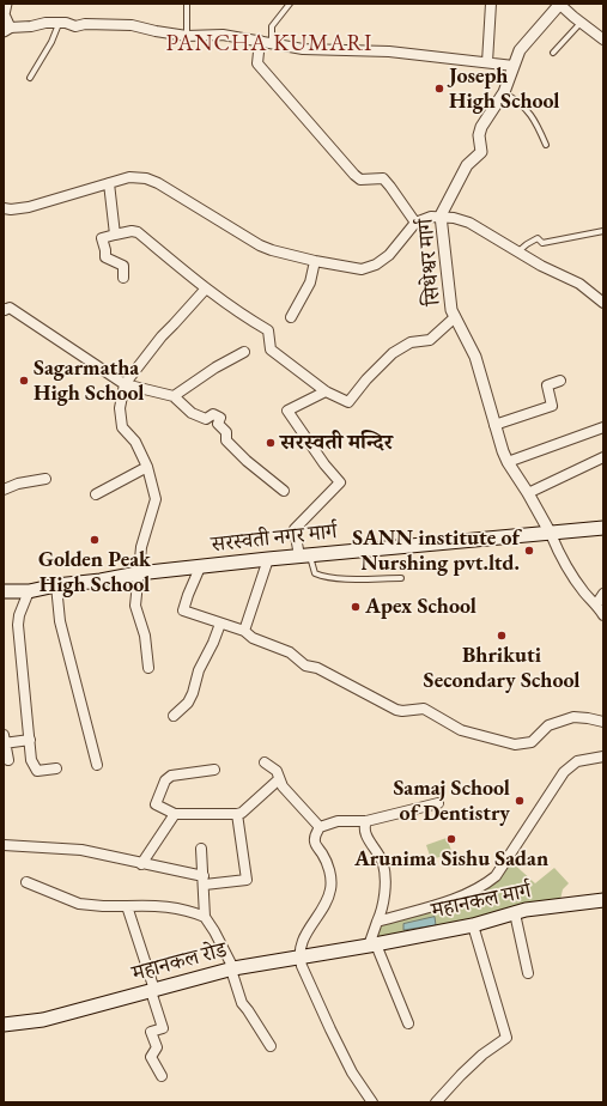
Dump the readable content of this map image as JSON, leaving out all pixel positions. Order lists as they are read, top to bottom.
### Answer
{
  "streets": {
    "main road": ["सरस्वती नगर मार्ग", "महानकल मार्ग", "महानकल रोड"],
    "street": ["सिधेश्वर मार्ग"]
  },
  "crossings": [
    ["सिधेश्वर मार्ग", "सरस्वती नगर मार्ग"],
    ["महानकल मार्ग", "महानकल रोड"]
  ],
  "districts": ["PANCHA KUMARI"],
  "places": [
    "Joseph High School",
    "Sagarmatha High School",
    "सरस्वती मन्दिर",
    "Golden Peak High School",
    "SANN institute of Nurshing pvt.ltd.",
    "Apex School",
    "Bhrikuti Secondary School",
    "Samaj School of Dentistry",
    "Arunima Sishu Sadan"
  ]
}
